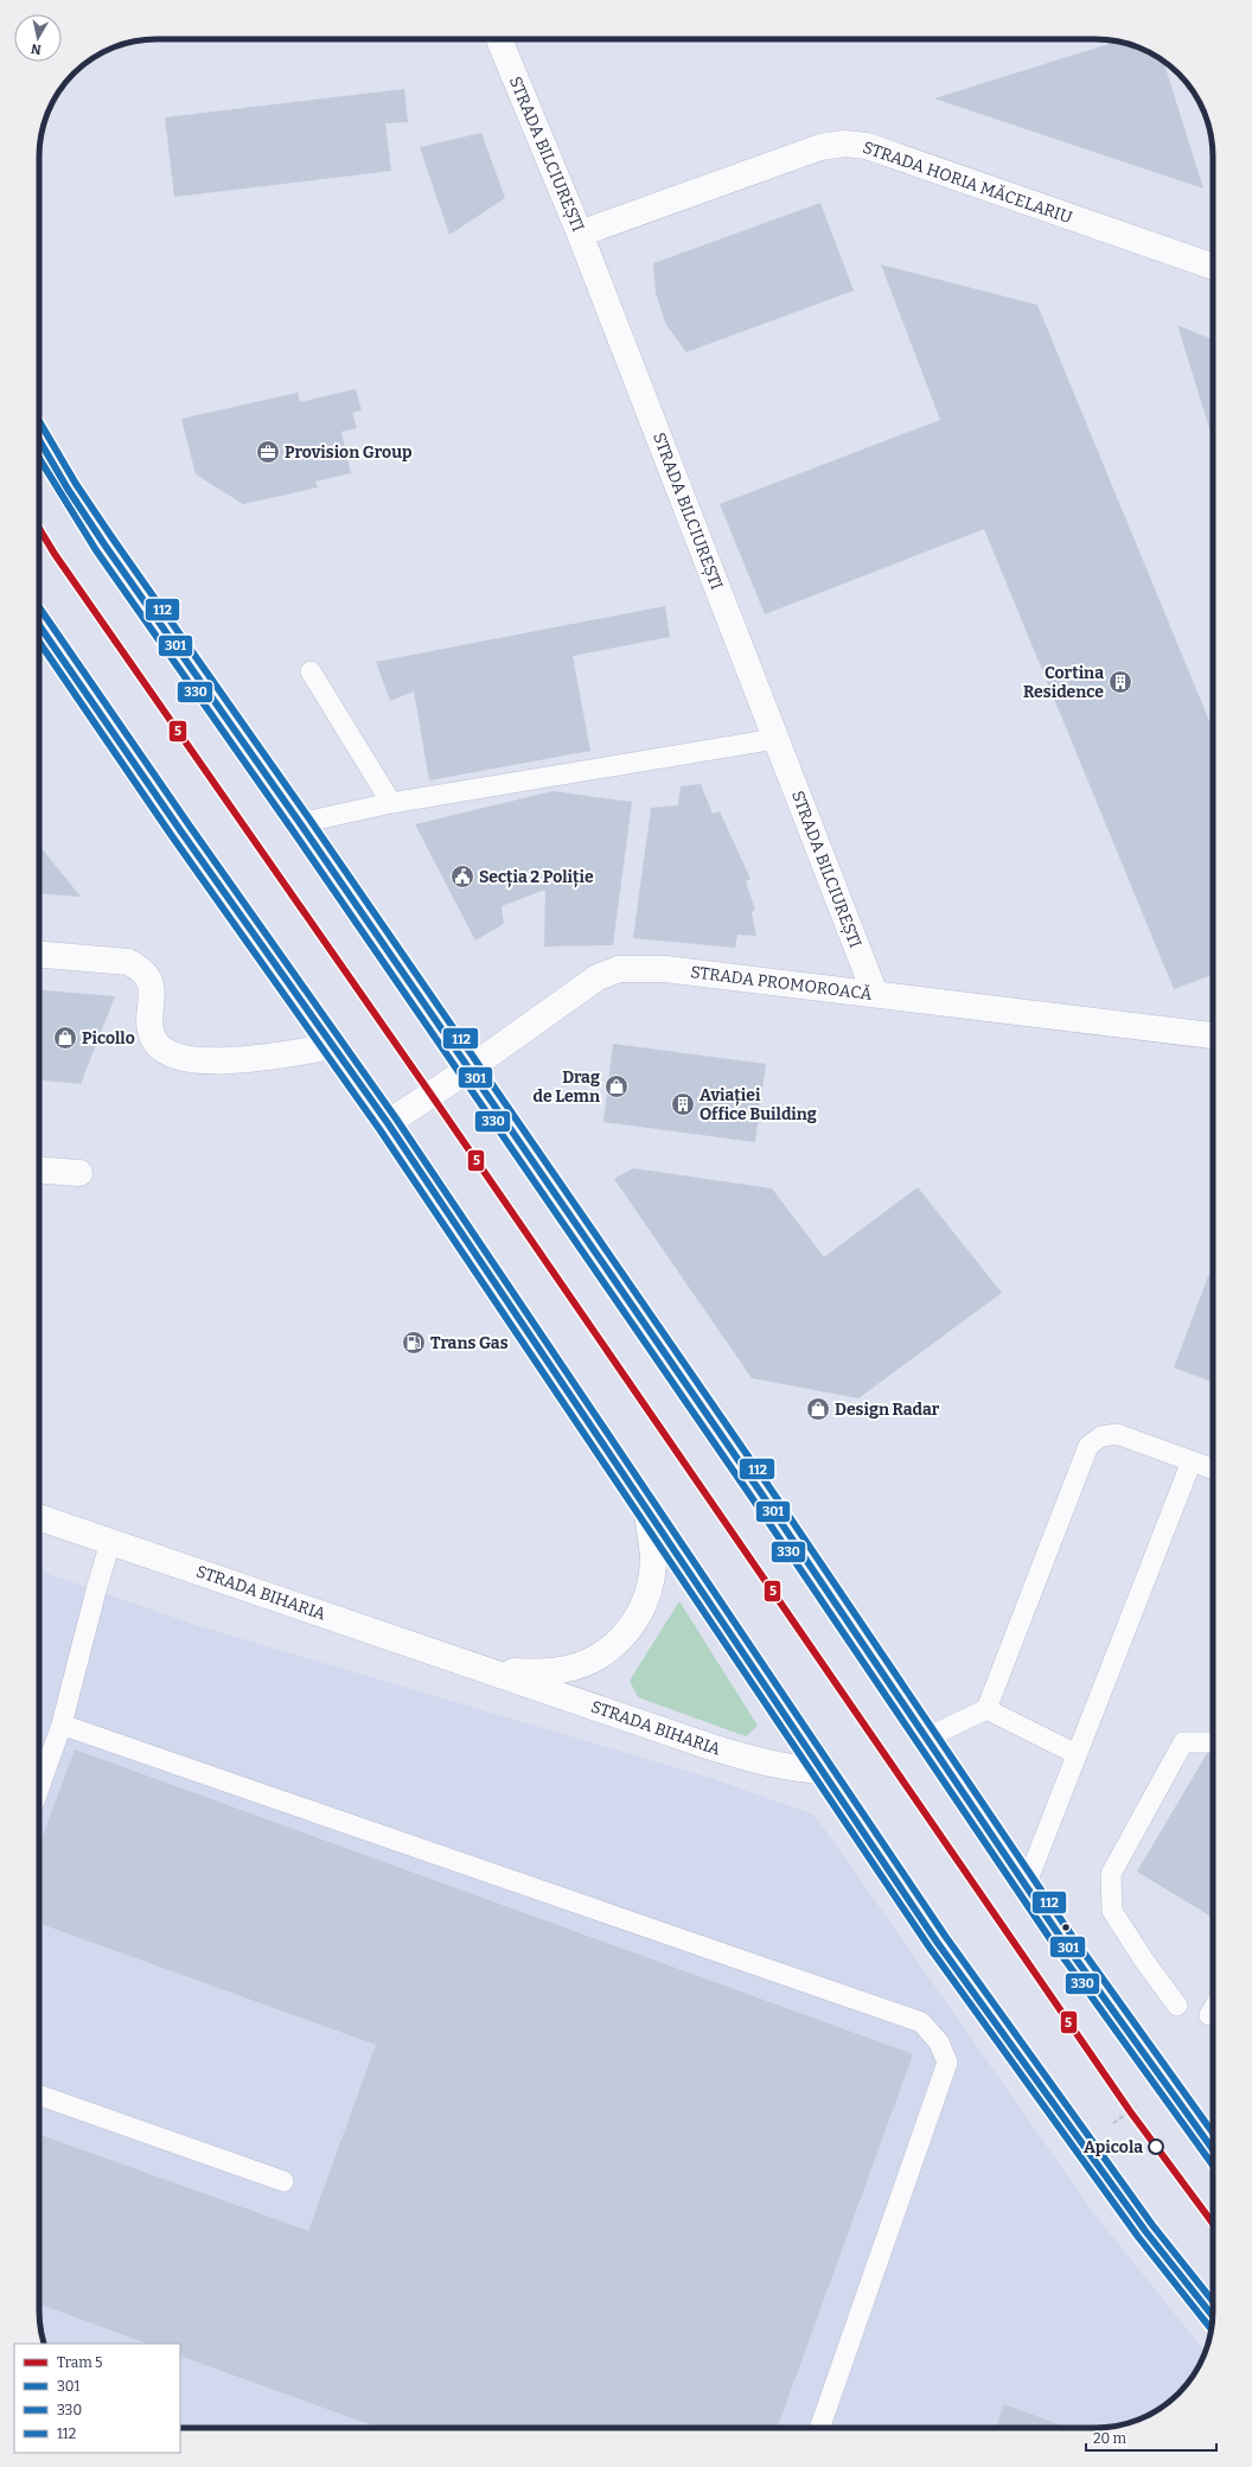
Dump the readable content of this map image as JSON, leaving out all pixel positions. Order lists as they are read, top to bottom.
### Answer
{
  "streets": {
    "main road": [
      "STRADA BILCIUREȘTI",
      "STRADA HORIA MĂCELARIU",
      "STRADA PROMOROACĂ",
      "STRADA BIHARIA"
    ]
  },
  "crossings": [
    ["STRADA BILCIUREȘTI", "STRADA HORIA MĂCELARIU"],
    ["STRADA BILCIUREȘTI", "STRADA PROMOROACĂ"]
  ],
  "places": {
    "office": ["Provision Group"],
    "building": ["Cortina Residence", "Aviației Office Building"],
    "public building": ["Secția 2 Poliție"],
    "shop": ["Picollo", "Drag de Lemn", "Design Radar"],
    "fuel station": ["Trans Gas"],
    "other": ["Apicola"]
  },
  "lines": [
    "transit line 112",
    "transit line 301",
    "transit line 330",
    "tram line 5"
  ],
  "legend": [
    "Tram 5",
    "301",
    "330",
    "112"
  ],
  "scale_bar": "20 m",
  "north": "bottom"
}
